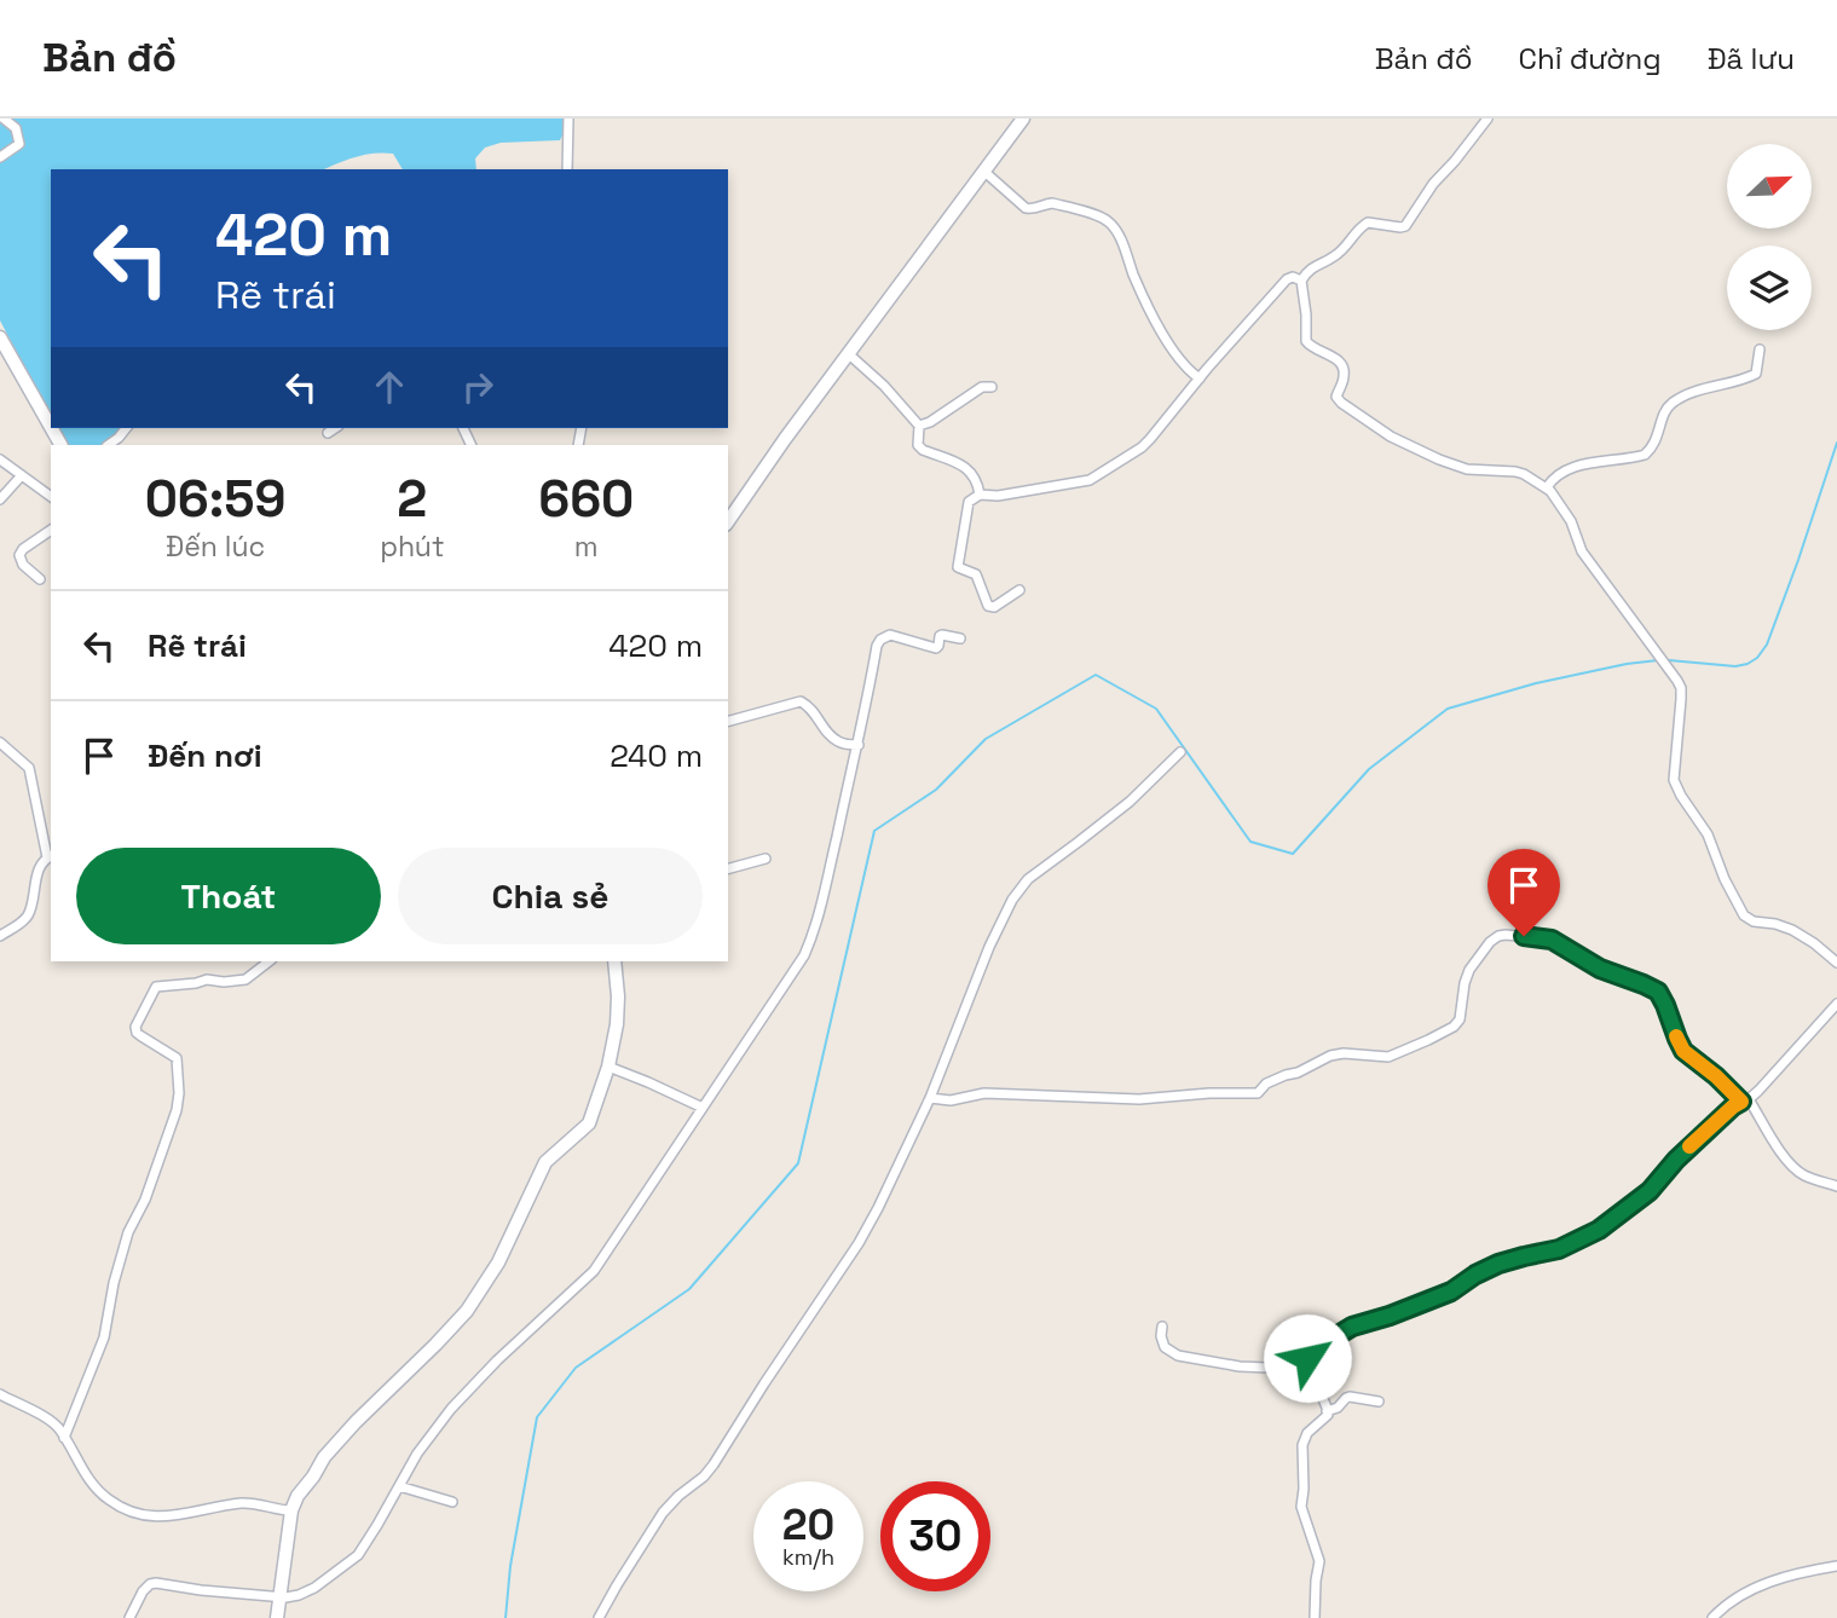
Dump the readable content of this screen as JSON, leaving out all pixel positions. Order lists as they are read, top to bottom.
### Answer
{
  "north": "top right",
  "page": {
    "header": "Bản đồ",
    "nav": ["Bản đồ", "Chỉ đường", "Đã lưu"],
    "turn": ["420 m", "Rẽ trái"],
    "eta": [
      "06:59",
      "Đến lúc",
      "2",
      "phút",
      "660",
      "m"
    ],
    "list": [
      {
        "name": "Rẽ trái",
        "value": "420 m"
      },
      {
        "name": "Đến nơi",
        "value": "240 m"
      }
    ],
    "buttons": ["Thoát", "Chia sẻ"],
    "speed": "20 km/h",
    "limit": "30"
  }
}
